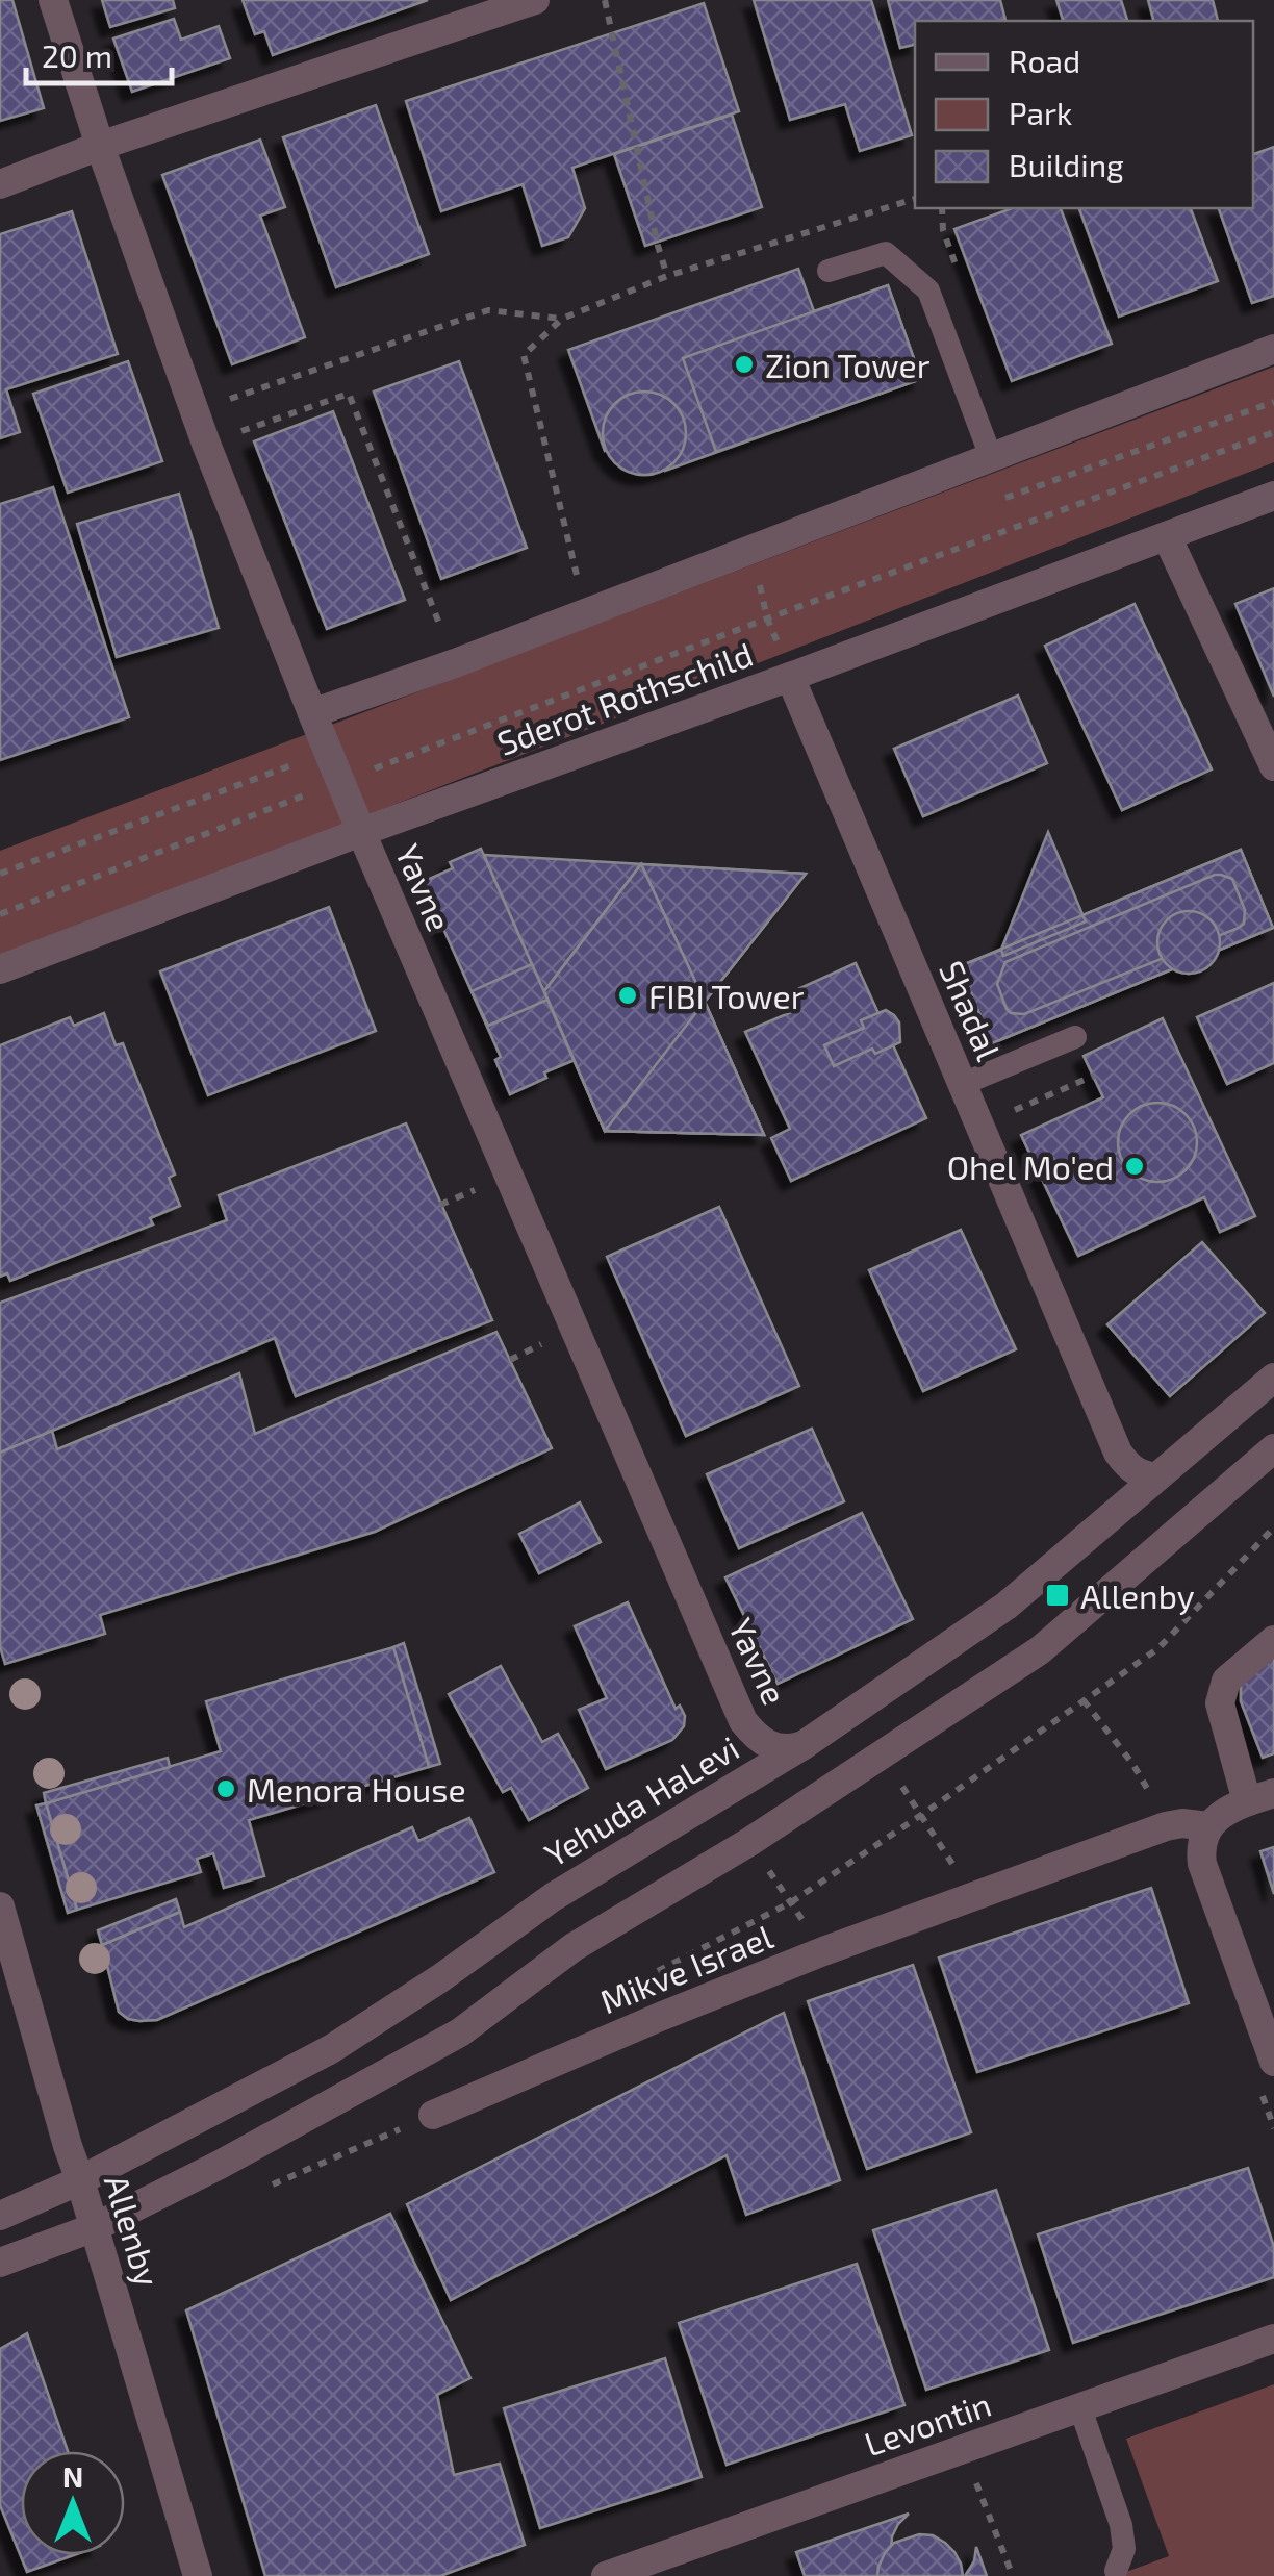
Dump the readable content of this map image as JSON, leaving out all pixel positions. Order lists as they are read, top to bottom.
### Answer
{
  "streets": {
    "street": [
      "Sderot Rothschild",
      "Yavne",
      "Shadal",
      "Yehuda HaLevi",
      "Mikve Israel",
      "Allenby",
      "Levontin"
    ]
  },
  "crossings": [
    ["Sderot Rothschild", "Yavne"],
    ["Sderot Rothschild", "Shadal"],
    ["Yavne", "Yehuda HaLevi"],
    ["Shadal", "Yehuda HaLevi"],
    ["Yehuda HaLevi", "Allenby"]
  ],
  "places": {
    "other": [
      "Zion Tower",
      "FIBI Tower",
      "Ohel Mo'ed",
      "Menora House"
    ],
    "transit": ["Allenby"]
  },
  "legend": ["Road", "Park", "Building"],
  "scale_bar": "20 m",
  "north": "top"
}
